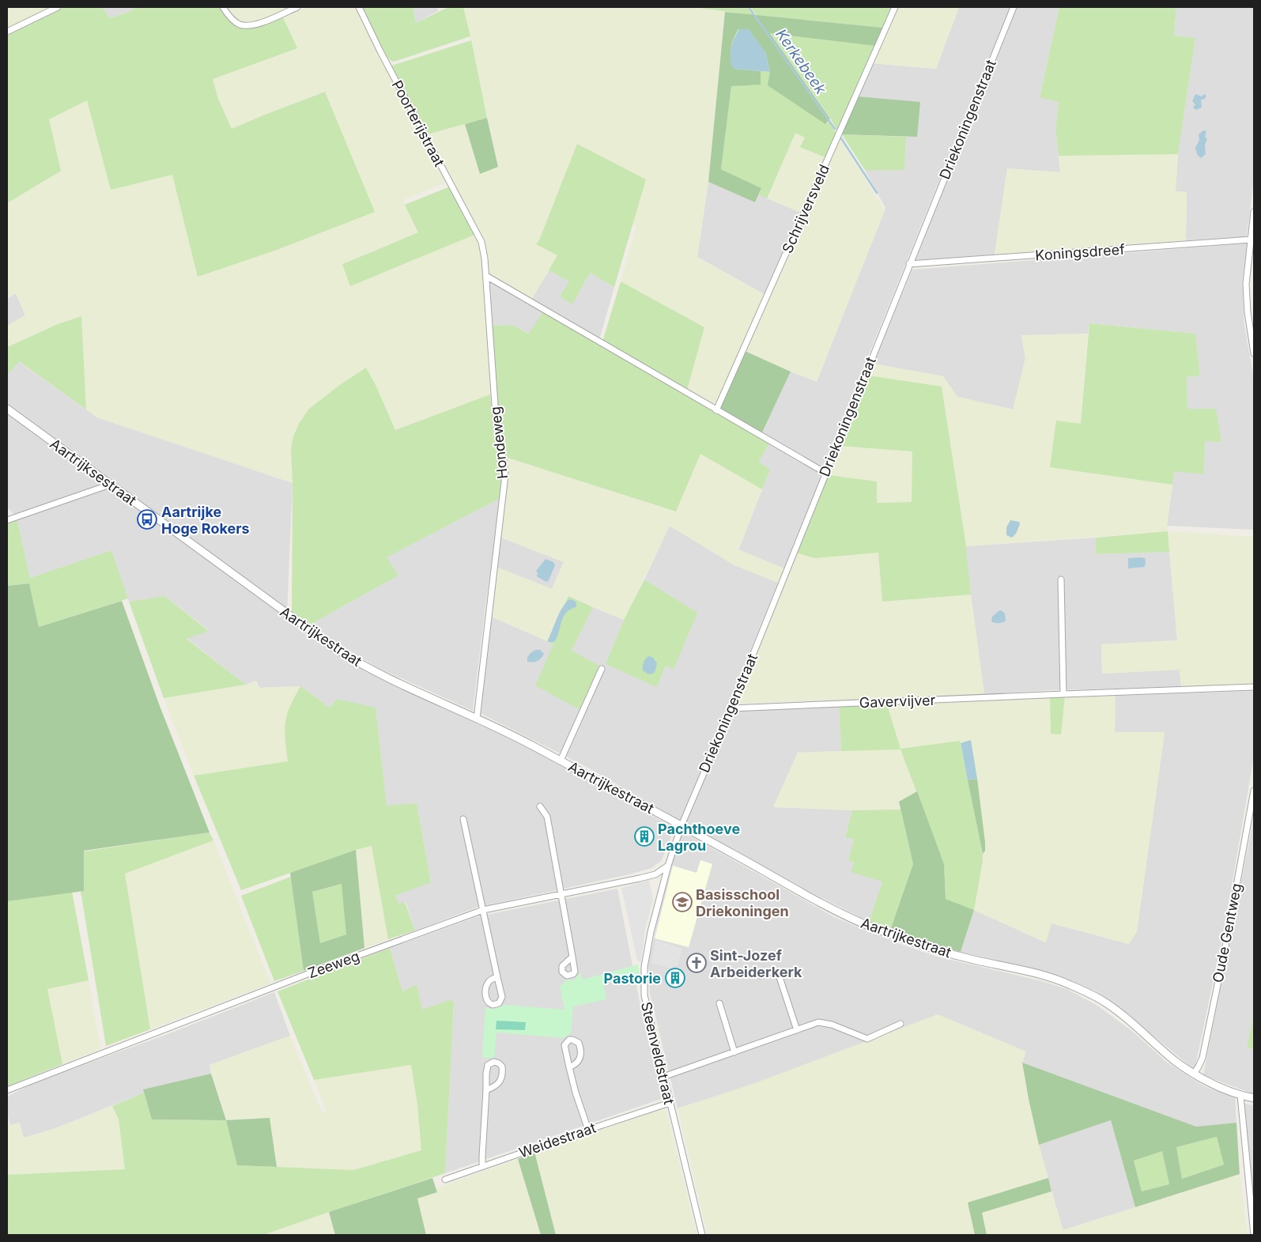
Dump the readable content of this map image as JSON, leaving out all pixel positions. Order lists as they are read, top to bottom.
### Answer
{
  "streets": {
    "street": [
      "Driekoningenstraat",
      "Poorterijstraat",
      "Schrijversveld",
      "Koningsdreef",
      "Hondeweg",
      "Aartrijksestraat",
      "Aartrijkestraat",
      "Gavervijver",
      "Oude Gentweg",
      "Zeeweg",
      "Steenveldstraat",
      "Weidestraat"
    ]
  },
  "crossings": [
    ["Driekoningenstraat", "Koningsdreef"],
    ["Driekoningenstraat", "Aartrijkestraat"],
    ["Driekoningenstraat", "Gavervijver"],
    ["Driekoningenstraat", "Steenveldstraat"],
    ["Poorterijstraat", "Hondeweg"],
    ["Hondeweg", "Aartrijkestraat"],
    ["Aartrijksestraat", "Aartrijkestraat"],
    ["Aartrijkestraat", "Oude Gentweg"],
    ["Aartrijkestraat", "Steenveldstraat"],
    ["Zeeweg", "Steenveldstraat"],
    ["Steenveldstraat", "Weidestraat"]
  ],
  "water": ["Kerkebeek"],
  "places": {
    "bus stop": ["Aartrijke Hoge Rokers"],
    "building": ["Pachthoeve Lagrou", "Pastorie"],
    "school or university": ["Basisschool Driekoningen"],
    "church": ["Sint-Jozef Arbeiderkerk"]
  }
}
